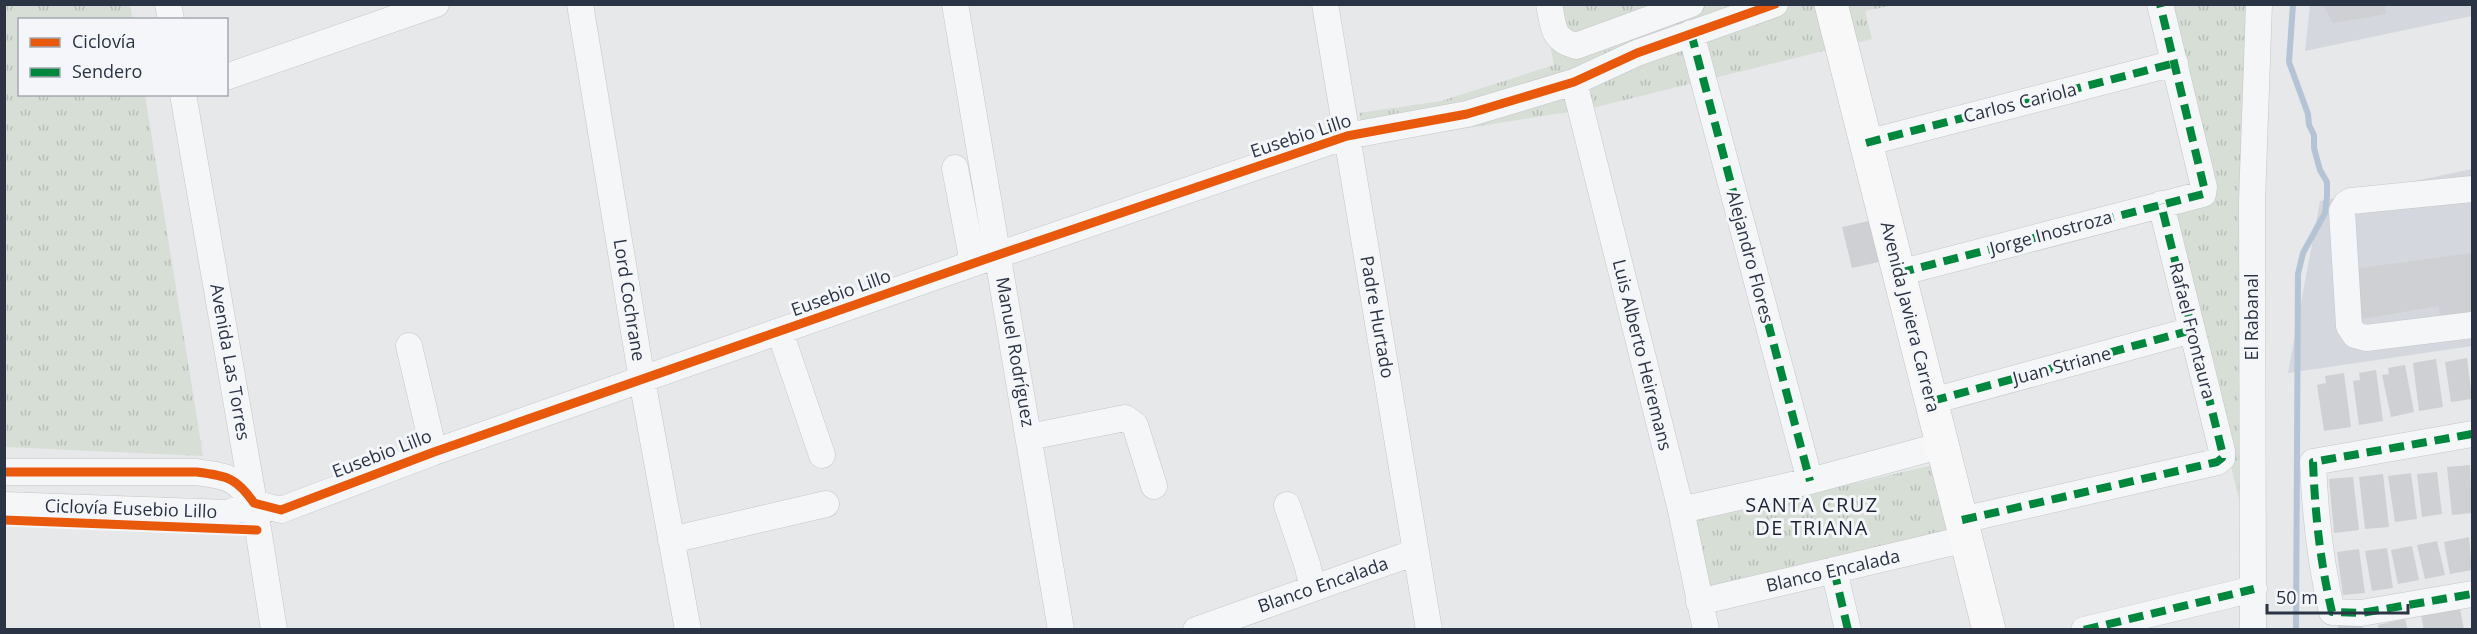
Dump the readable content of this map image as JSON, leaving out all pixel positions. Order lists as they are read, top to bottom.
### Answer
{
  "streets": {
    "main road": ["Avenida Javiera Carrera"],
    "street": [
      "Carlos Cariola",
      "Eusebio Lillo",
      "Jorge Inostroza",
      "Alejandro Flores",
      "Lord Cochrane",
      "Padre Hurtado",
      "El Rabanal",
      "Rafael Frontaura",
      "Manuel Rodríguez",
      "Luis Alberto Heiremans",
      "Avenida Las Torres",
      "Juan Striane",
      "Blanco Encalada"
    ],
    "cycle path": ["Ciclovía Eusebio Lillo"]
  },
  "crossings": [
    ["Carlos Cariola", "Jorge Inostroza"],
    ["Carlos Cariola", "Avenida Javiera Carrera"],
    ["Eusebio Lillo", "Alejandro Flores"],
    ["Eusebio Lillo", "Lord Cochrane"],
    ["Eusebio Lillo", "Padre Hurtado"],
    ["Eusebio Lillo", "Manuel Rodríguez"],
    ["Eusebio Lillo", "Luis Alberto Heiremans"],
    ["Eusebio Lillo", "Avenida Las Torres"],
    ["Jorge Inostroza", "Avenida Javiera Carrera"],
    ["Jorge Inostroza", "Rafael Frontaura"],
    ["Padre Hurtado", "Blanco Encalada"],
    ["Avenida Javiera Carrera", "Juan Striane"],
    ["Avenida Javiera Carrera", "Blanco Encalada"],
    ["Rafael Frontaura", "Juan Striane"],
    ["Rafael Frontaura", "Blanco Encalada"],
    ["Luis Alberto Heiremans", "Blanco Encalada"]
  ],
  "districts": ["SANTA CRUZ DE TRIANA"],
  "legend": ["Ciclovía", "Sendero"],
  "scale_bar": "50 m"
}
